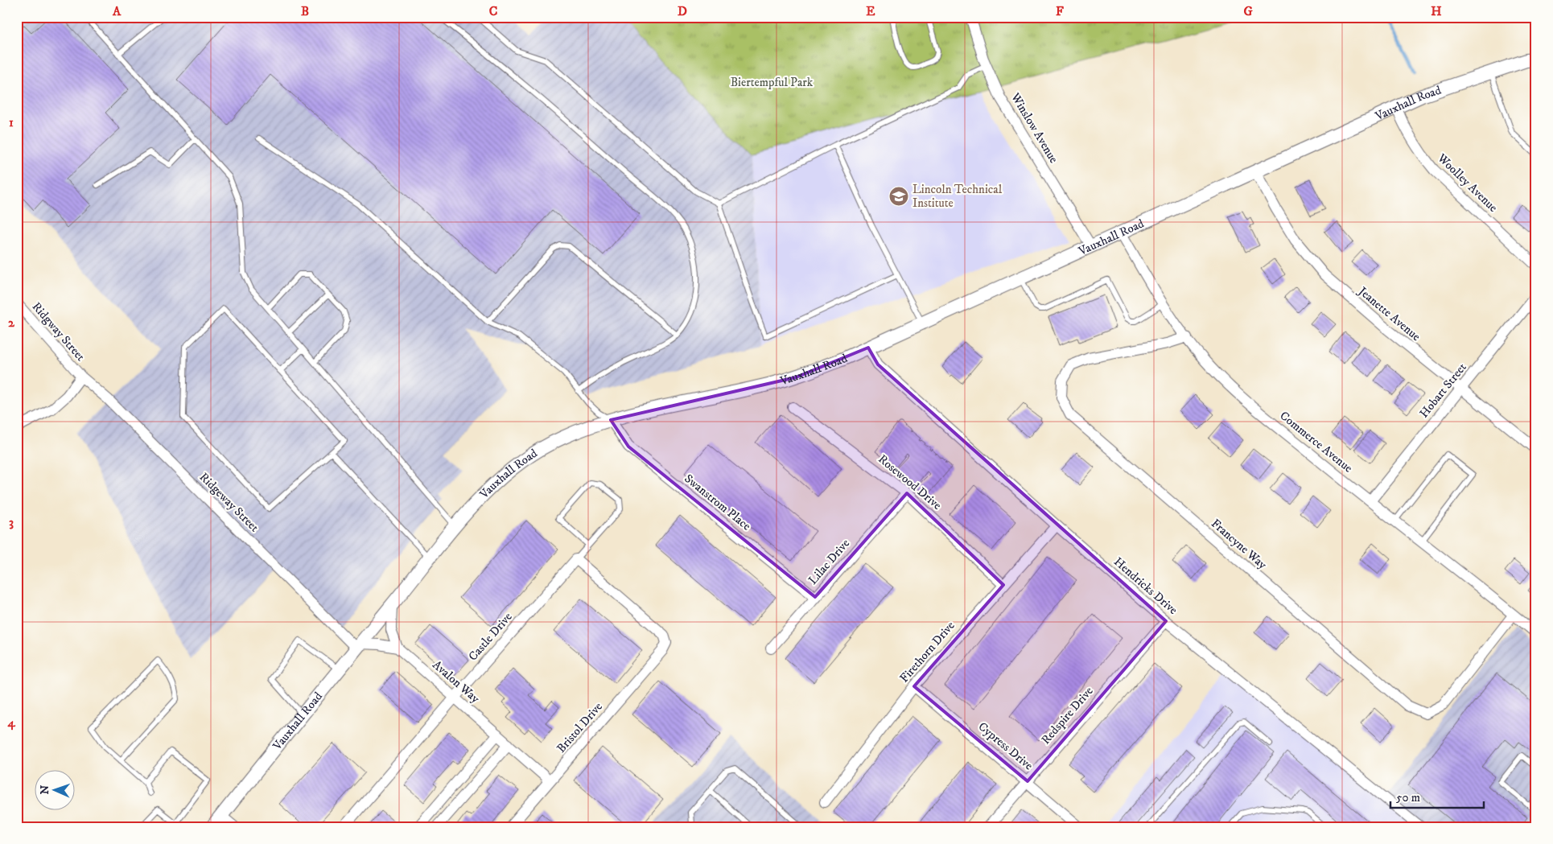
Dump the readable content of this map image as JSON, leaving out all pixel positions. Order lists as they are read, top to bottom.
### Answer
{
  "streets": {
    "street": [
      "Vauxhall Road",
      "Winslow Avenue",
      "Woolley Avenue",
      "Jeanette Avenue",
      "Ridgway Street",
      "Hobart Street",
      "Commerce Avenue",
      "Rosewood Drive",
      "Ridgeway Street",
      "Swanstrom Place",
      "Francyne Way",
      "Lilac Drive",
      "Hendricks Drive",
      "Castle Drive",
      "Firethorn Drive",
      "Avalon Way",
      "Redspire Drive",
      "Bristol Drive",
      "Cypress Drive"
    ]
  },
  "crossings": [
    ["Vauxhall Road", "Winslow Avenue"],
    ["Vauxhall Road", "Woolley Avenue"],
    ["Vauxhall Road", "Jeanette Avenue"],
    ["Vauxhall Road", "Commerce Avenue"],
    ["Vauxhall Road", "Ridgeway Street"],
    ["Vauxhall Road", "Swanstrom Place"],
    ["Vauxhall Road", "Hendricks Drive"],
    ["Vauxhall Road", "Avalon Way"],
    ["Jeanette Avenue", "Hobart Street"],
    ["Ridgway Street", "Ridgeway Street"],
    ["Hobart Street", "Commerce Avenue"],
    ["Commerce Avenue", "Francyne Way"],
    ["Rosewood Drive", "Lilac Drive"],
    ["Rosewood Drive", "Firethorn Drive"],
    ["Ridgeway Street", "Avalon Way"],
    ["Swanstrom Place", "Lilac Drive"],
    ["Hendricks Drive", "Firethorn Drive"],
    ["Hendricks Drive", "Redspire Drive"],
    ["Castle Drive", "Avalon Way"],
    ["Castle Drive", "Bristol Drive"],
    ["Firethorn Drive", "Cypress Drive"],
    ["Avalon Way", "Bristol Drive"],
    ["Redspire Drive", "Cypress Drive"]
  ],
  "parks": ["Biertempful Park"],
  "places": {
    "school or university": ["Lincoln Technical Institute"]
  },
  "scale_bar": "50 m",
  "north": "left",
  "grid": {
    "columns": [
      "A",
      "B",
      "C",
      "D",
      "E",
      "F",
      "G",
      "H"
    ],
    "rows": [
      "1",
      "2",
      "3",
      "4"
    ]
  }
}
